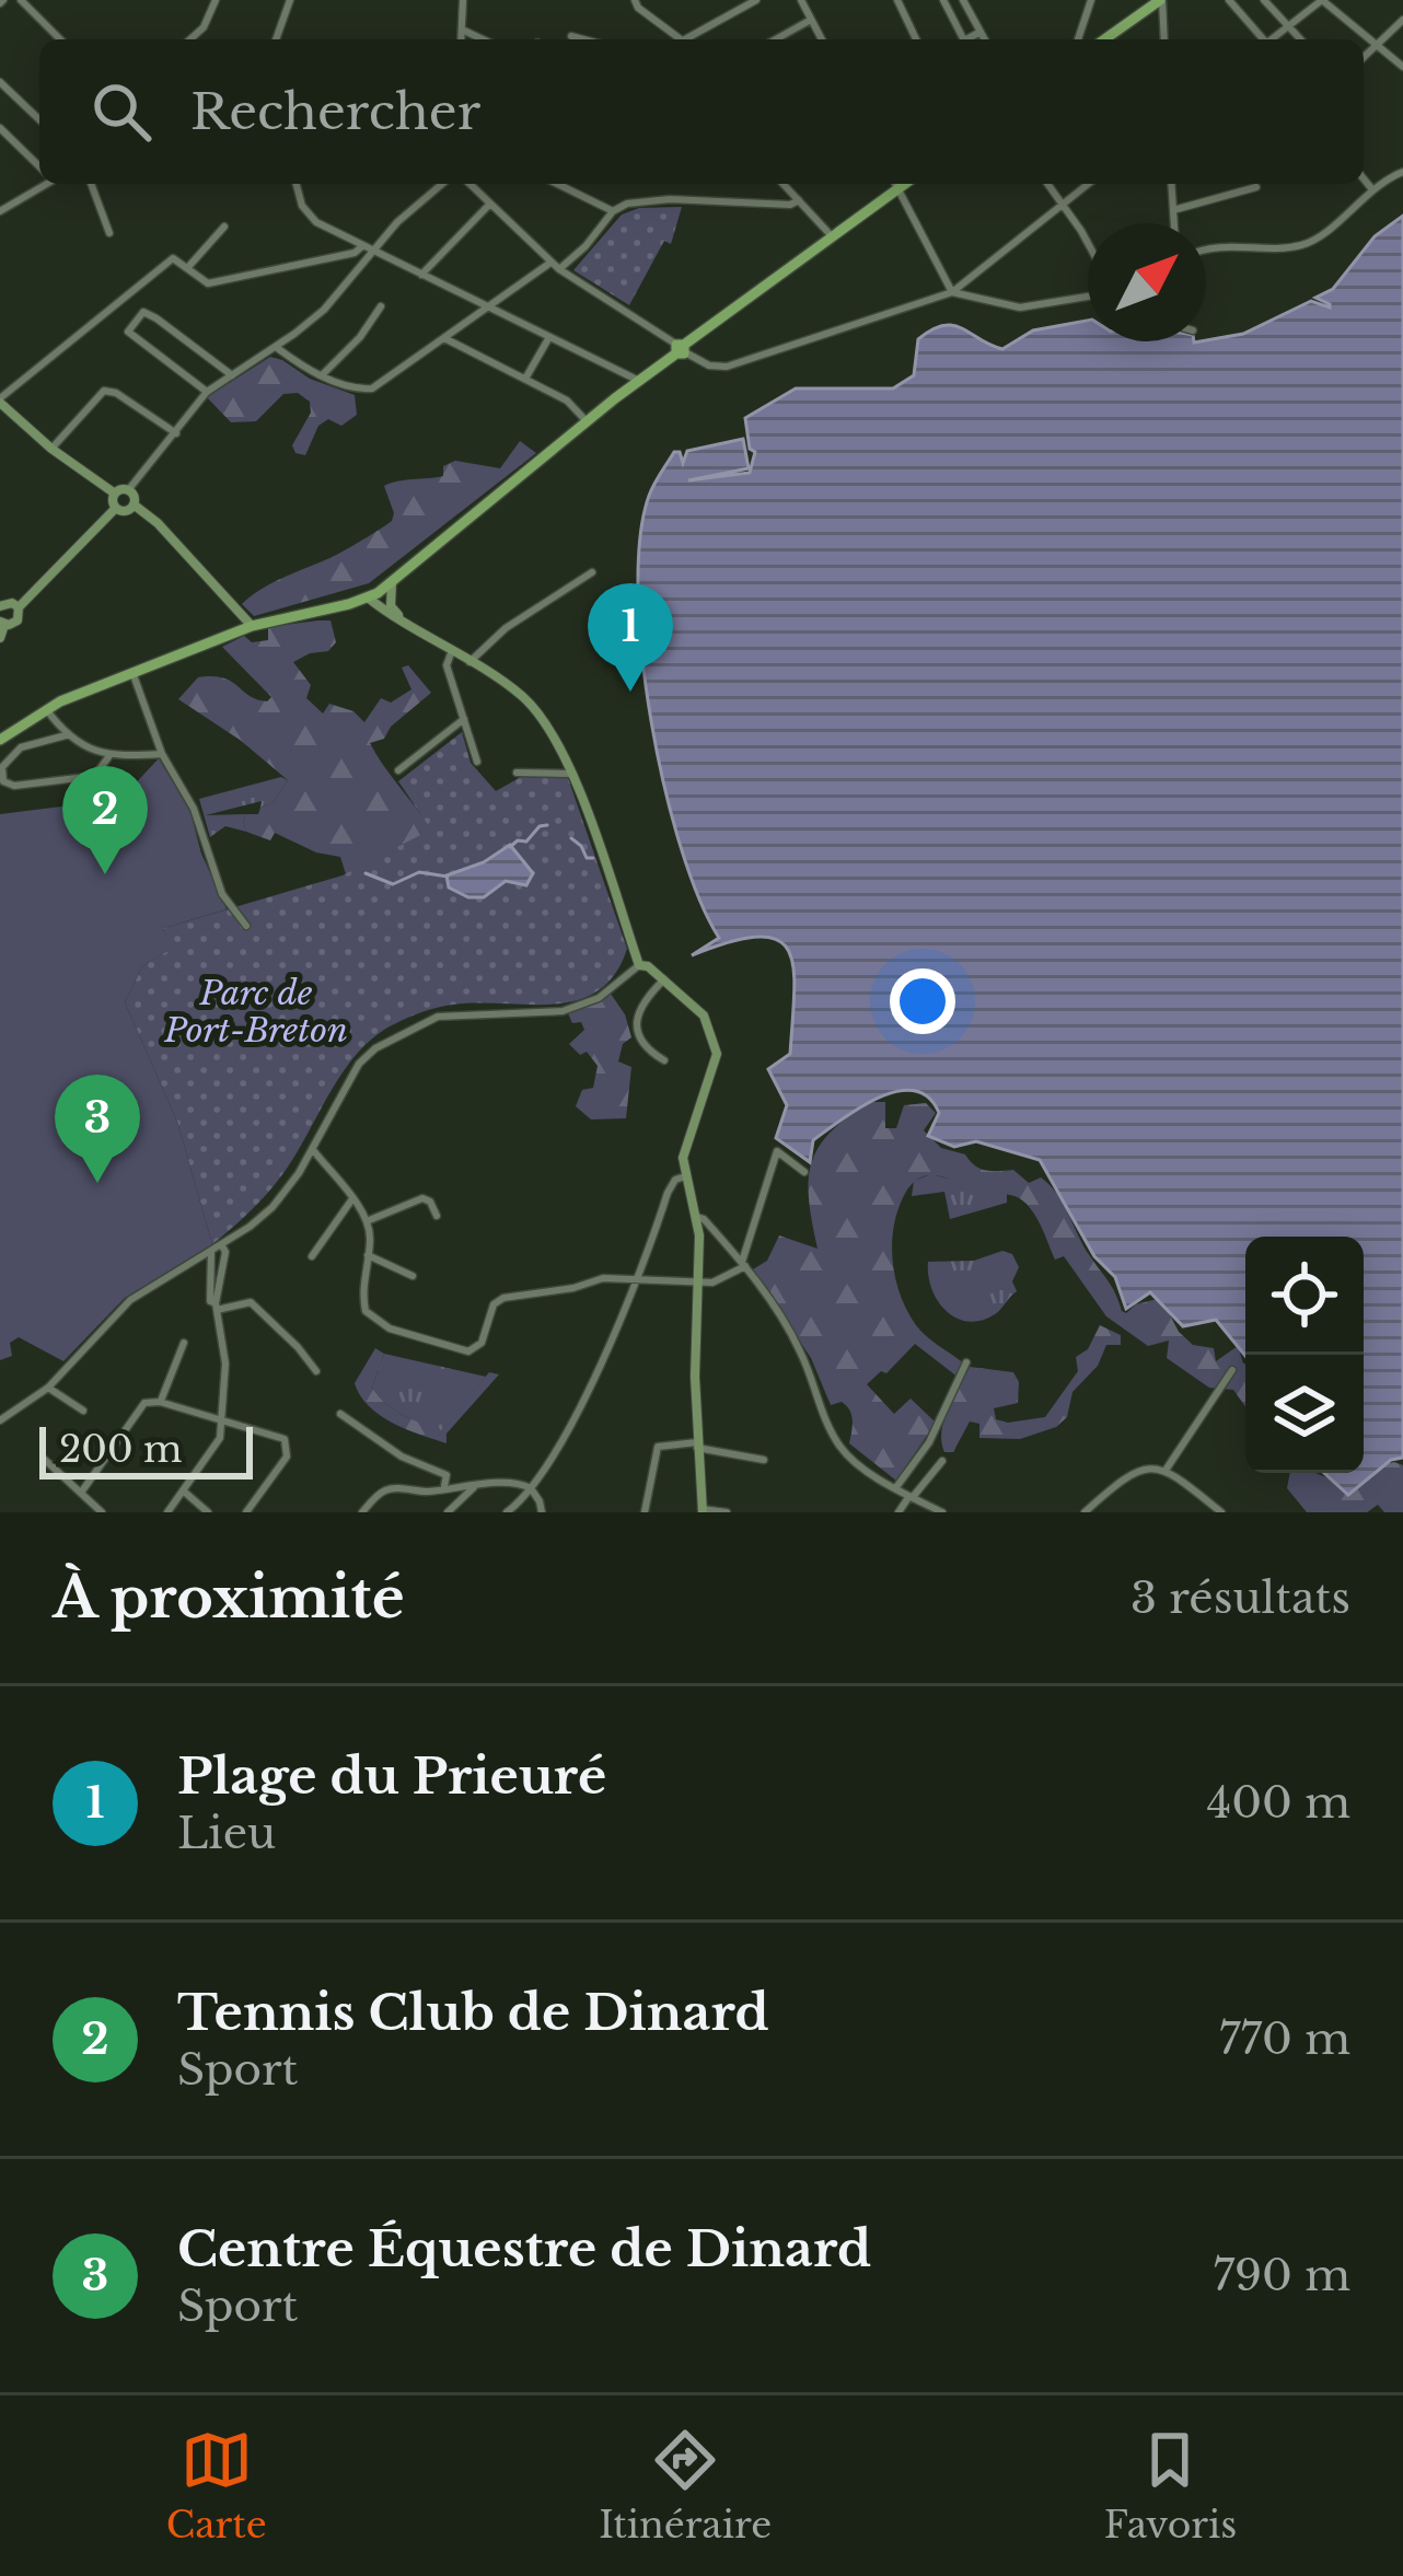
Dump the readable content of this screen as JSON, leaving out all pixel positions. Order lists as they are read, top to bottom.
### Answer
{
  "parks": ["Parc de Port-Breton"],
  "scale_bar": "200 m",
  "north": "top right",
  "page": {
    "search": "Rechercher",
    "pins": ["1", "2", "3"],
    "scale": "200 m",
    "heading": ["À proximité", "3 résultats"],
    "list": [
      {
        "mark": "1",
        "name": "Plage du Prieuré",
        "note": "Lieu",
        "value": "400 m"
      },
      {
        "mark": "2",
        "name": "Tennis Club de Dinard",
        "note": "Sport",
        "value": "770 m"
      },
      {
        "mark": "3",
        "name": "Centre Équestre de Dinard",
        "note": "Sport",
        "value": "790 m"
      }
    ],
    "nav": ["Carte", "Itinéraire", "Favoris"]
  }
}
